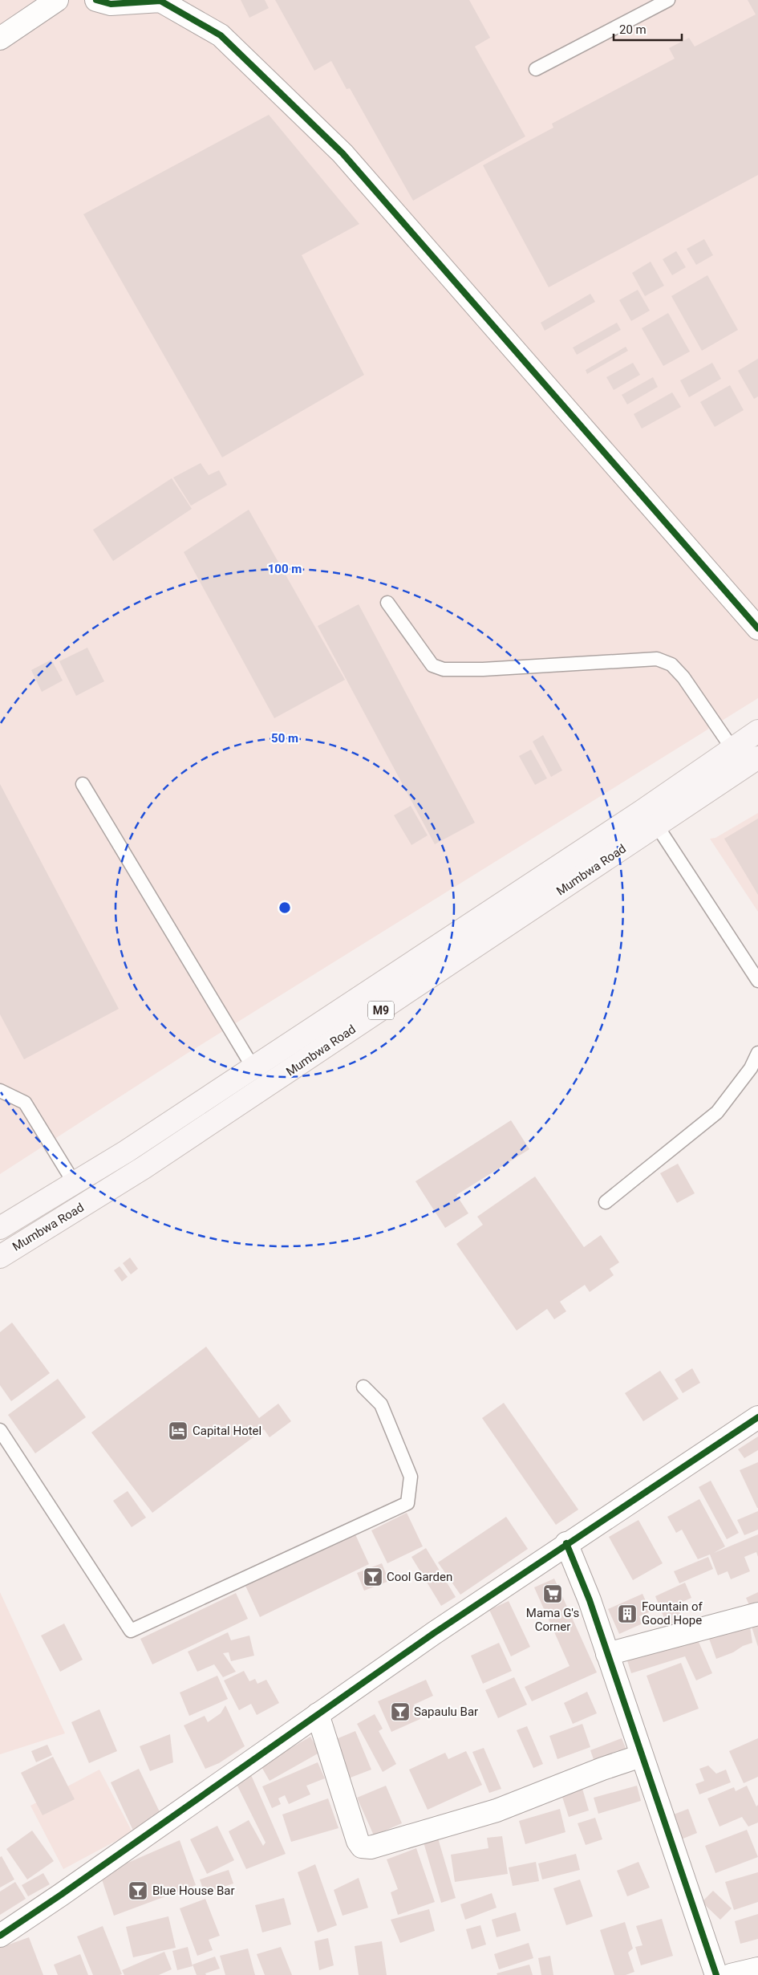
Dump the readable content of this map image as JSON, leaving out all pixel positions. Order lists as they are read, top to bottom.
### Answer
{
  "streets": {
    "main road": ["Mumbwa Road", "M9"]
  },
  "places": {
    "hotel": ["Capital Hotel"],
    "bar": ["Cool Garden", "Sapaulu Bar", "Blue House Bar"],
    "supermarket": ["Mama G's Corner"],
    "building": ["Fountain of Good Hope"]
  },
  "scale_bar": "20 m",
  "rings": ["100 m", "50 m"]
}
